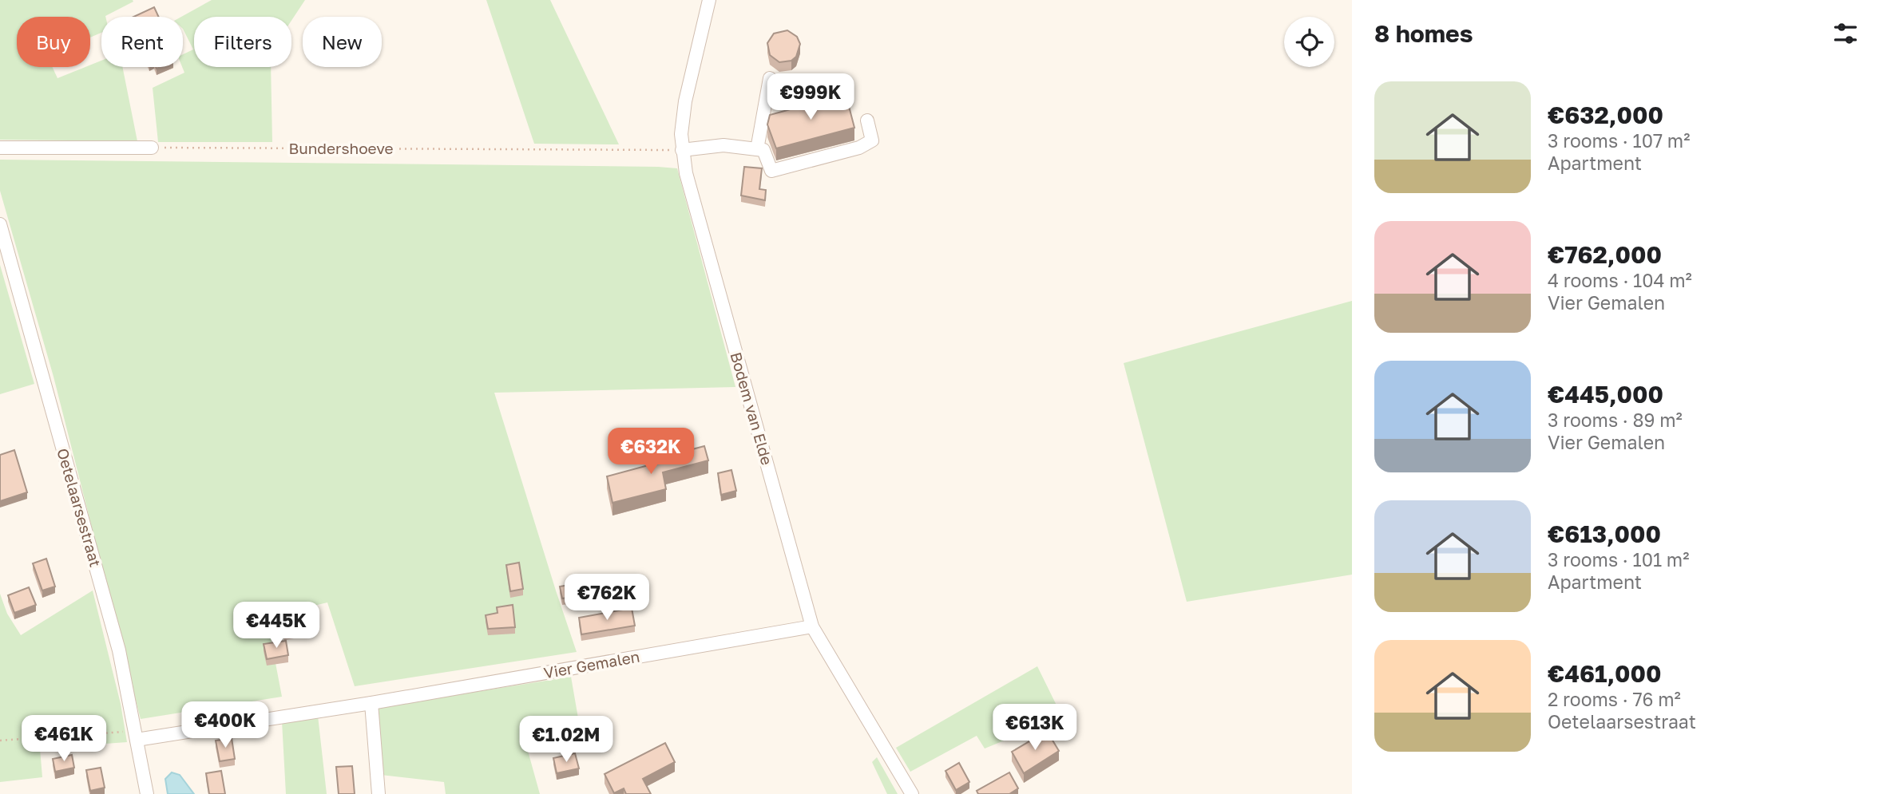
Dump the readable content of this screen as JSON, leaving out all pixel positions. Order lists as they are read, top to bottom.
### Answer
{
  "streets": {
    "street": ["Bodem van Elde", "Oetelaarsestraat", "Vier Gemalen"],
    "path": ["Bundershoeve"]
  },
  "crossings": [
    ["Bundershoeve", "Bodem van Elde"],
    ["Bodem van Elde", "Vier Gemalen"],
    ["Oetelaarsestraat", "Vier Gemalen"]
  ],
  "page": {
    "heading": "8 homes",
    "chip": [
      "Buy",
      "Rent",
      "Filters",
      "New"
    ],
    "list": [
      {
        "name": "€632,000",
        "note": "3 rooms · 107 m² · Apartment"
      },
      {
        "name": "€762,000",
        "note": "4 rooms · 104 m² · Vier Gemalen"
      },
      {
        "name": "€445,000",
        "note": "3 rooms · 89 m² · Vier Gemalen"
      },
      {
        "name": "€613,000",
        "note": "3 rooms · 101 m² · Apartment"
      },
      {
        "name": "€461,000",
        "note": "2 rooms · 76 m² · Oetelaarsestraat"
      }
    ],
    "price": [
      "€999K",
      "€632K",
      "€762K",
      "€445K",
      "€400K",
      "€613K",
      "€461K",
      "€1.02M"
    ]
  }
}
